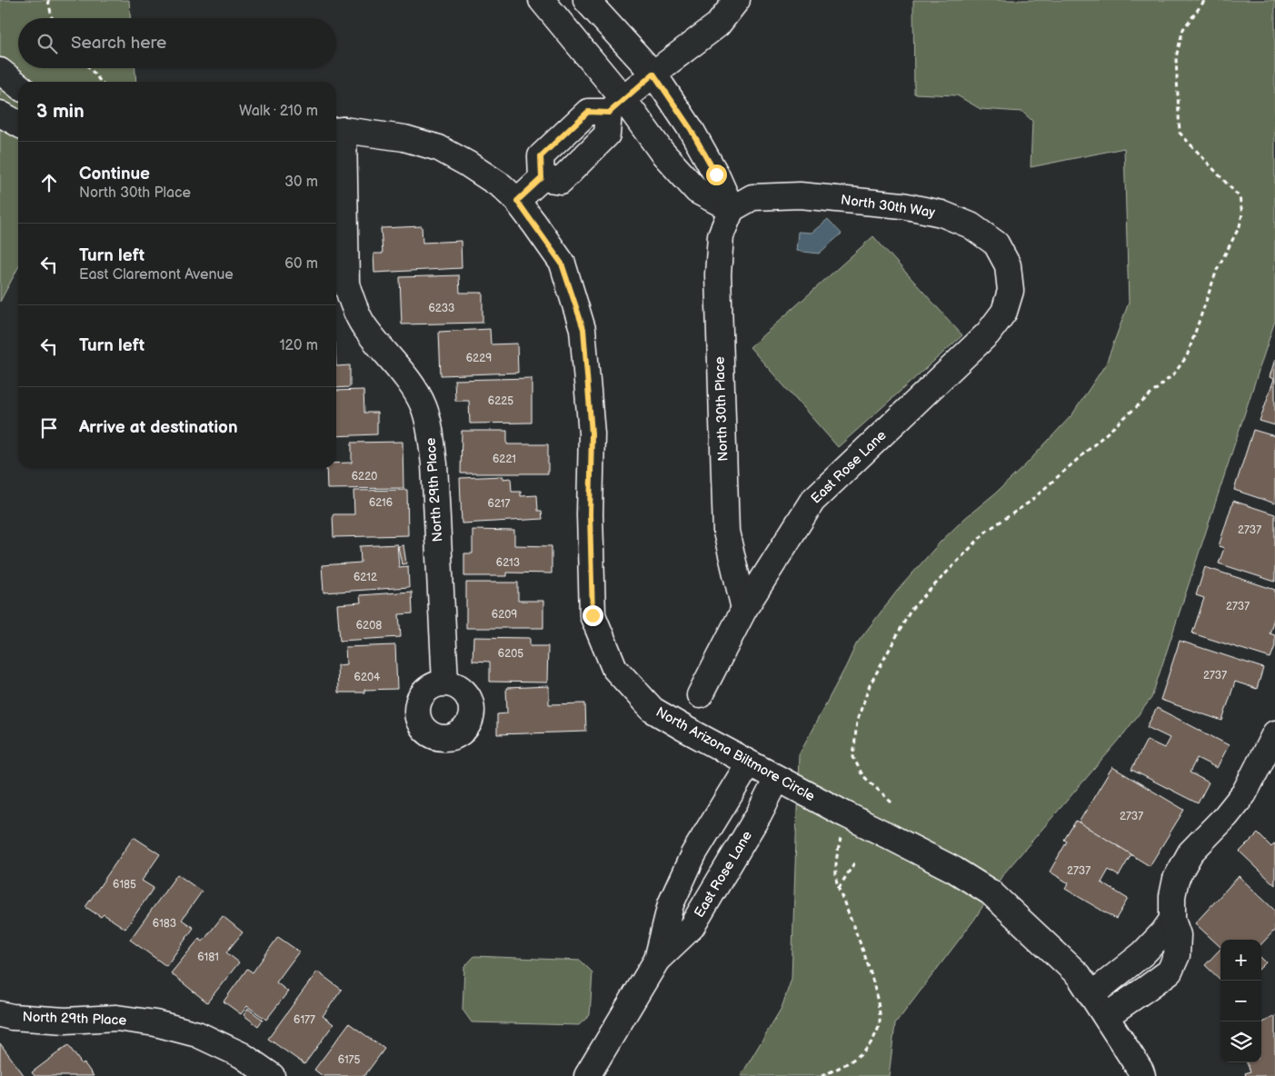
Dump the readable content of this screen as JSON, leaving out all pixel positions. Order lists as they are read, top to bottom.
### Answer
{
  "streets": {
    "street": [
      "North 30th Way",
      "North 30th Place",
      "East Rose Lane",
      "North 29th Place",
      "North Arizona Biltmore Circle"
    ]
  },
  "crossings": [
    ["North 30th Way", "North 30th Place"],
    ["North 30th Way", "East Rose Lane"],
    ["North 30th Place", "East Rose Lane"],
    ["East Rose Lane", "North Arizona Biltmore Circle"],
    ["North 29th Place", "North Arizona Biltmore Circle"]
  ],
  "house_numbers": [
    "6233",
    "6229",
    "6225",
    "6221",
    "6220",
    "6216",
    "6217",
    "2737",
    "6213",
    "6212",
    "2737",
    "6209",
    "6208",
    "6205",
    "2737",
    "6204",
    "2737",
    "2737",
    "6185",
    "6183",
    "6181",
    "6177",
    "6175"
  ],
  "page": {
    "search": "Search here",
    "heading": ["3 min", "Walk · 210 m"],
    "list": [
      ["Continue", "North 30th Place", "30 m"],
      ["Turn left", "East Claremont Avenue", "60 m"],
      ["Turn left", "120 m"],
      "Arrive at destination"
    ],
    "map_buttons": ["+", "−"]
  }
}
